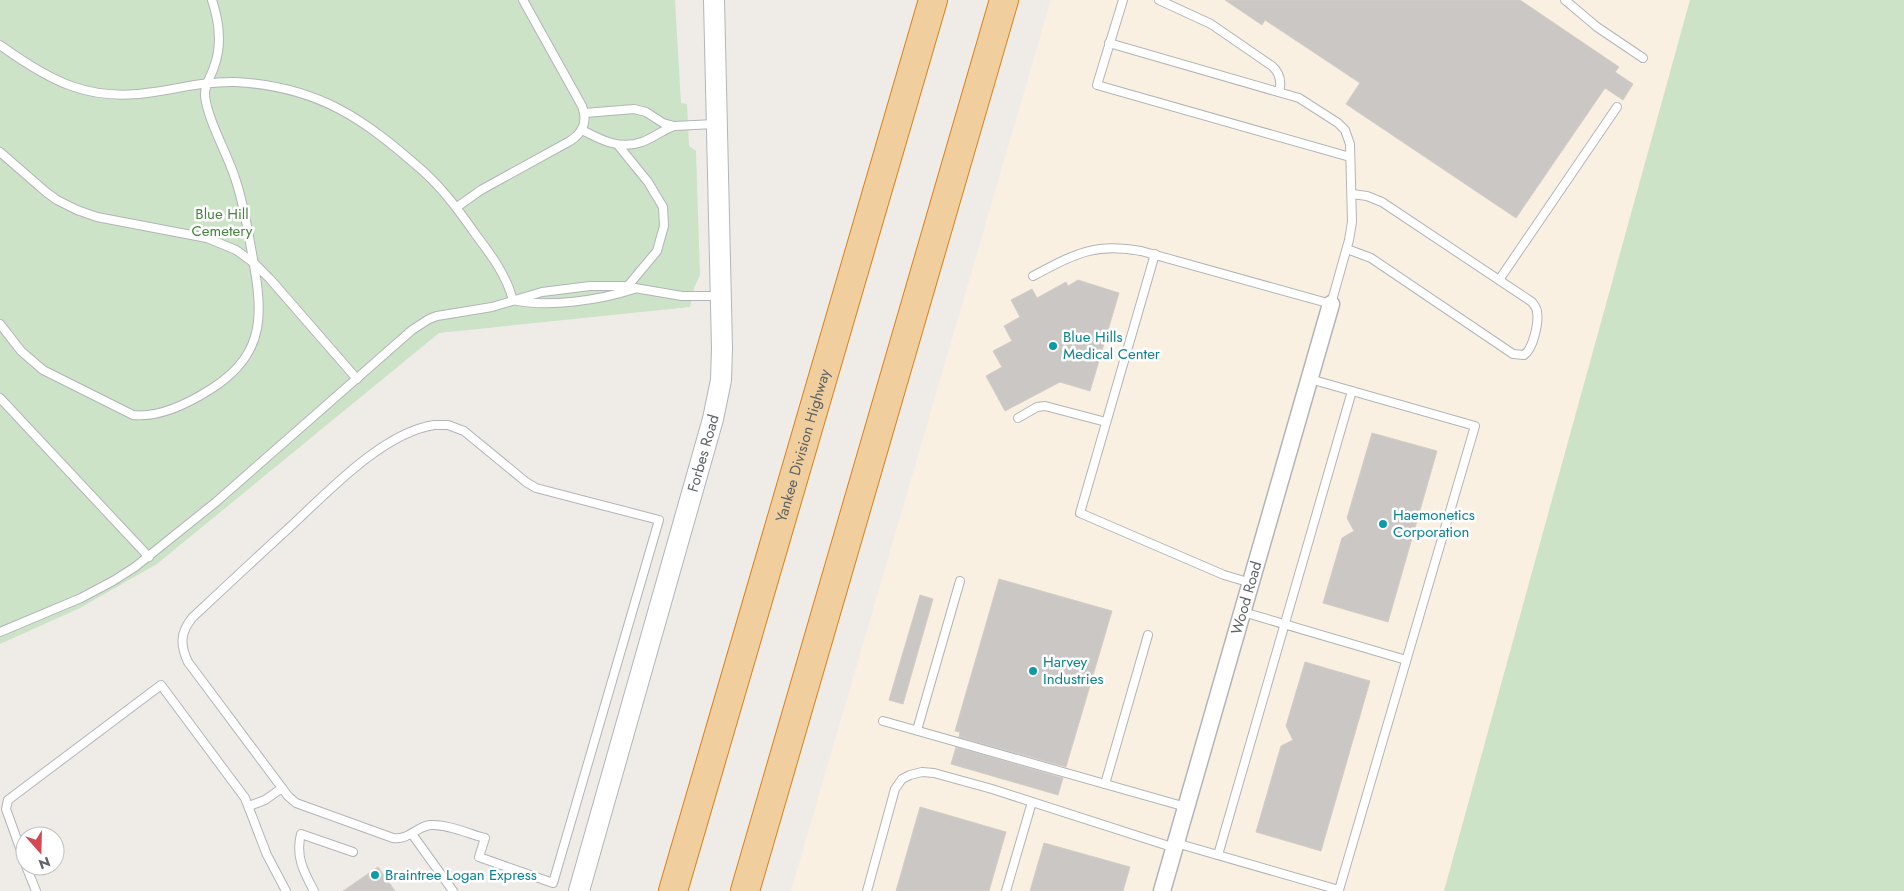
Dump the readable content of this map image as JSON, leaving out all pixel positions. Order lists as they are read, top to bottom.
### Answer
{
  "streets": {
    "highway": ["Yankee Division Highway"],
    "street": ["Forbes Road", "Wood Road"]
  },
  "parks": ["Blue Hill Cemetery"],
  "places": [
    "Blue Hills Medical Center",
    "Haemonetics Corporation",
    "Harvey Industries",
    "Braintree Logan Express"
  ],
  "north": "bottom"
}
